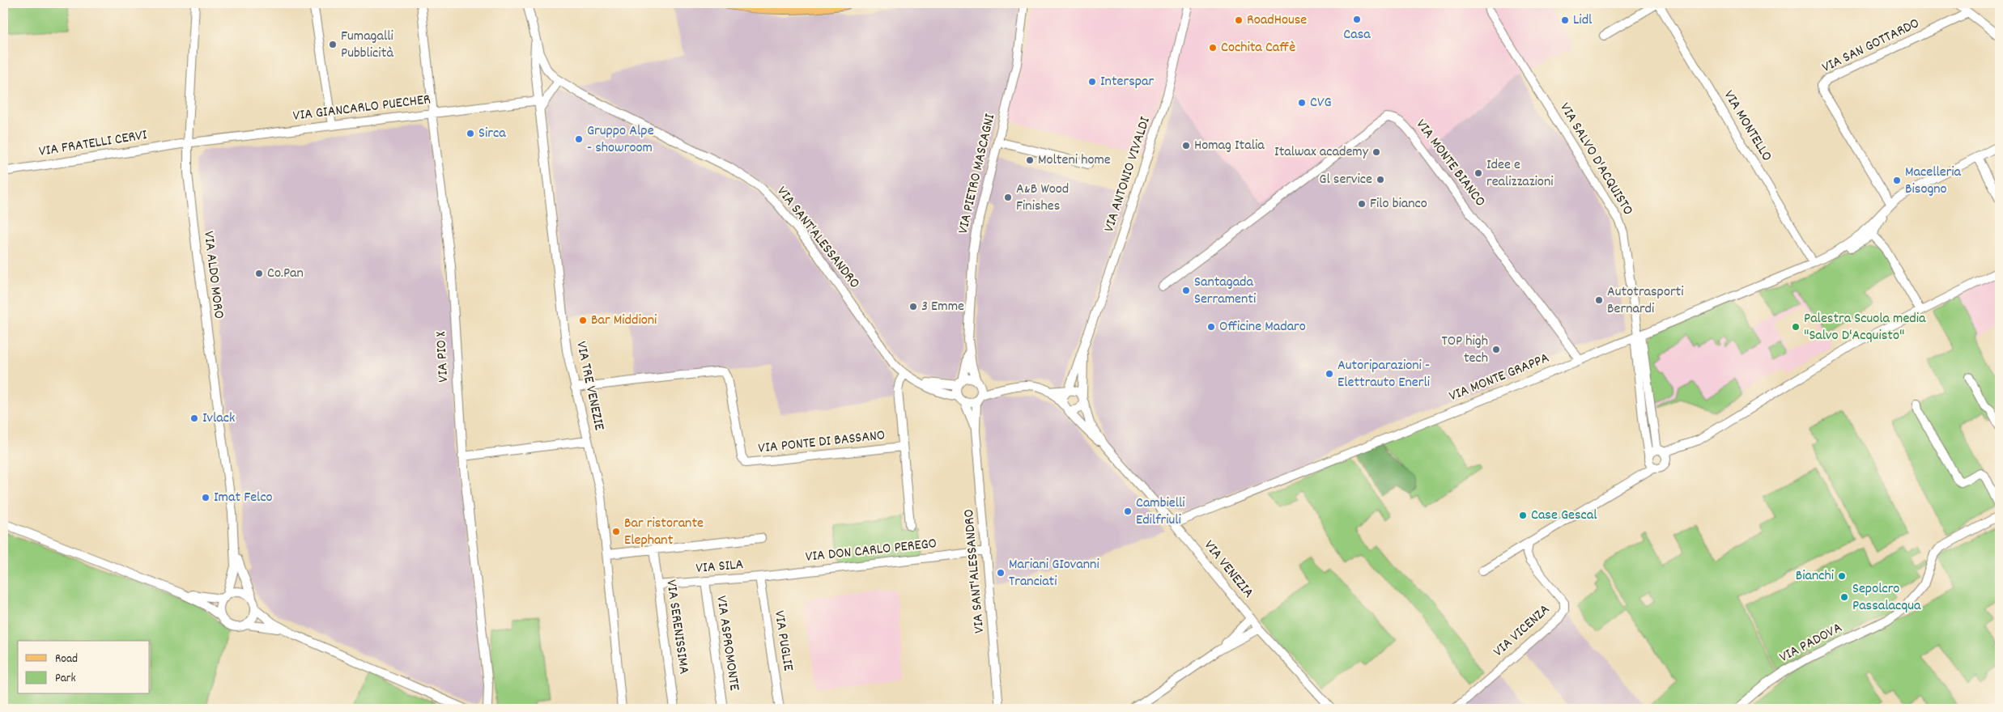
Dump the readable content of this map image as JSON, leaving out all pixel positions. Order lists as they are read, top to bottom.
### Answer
{
  "streets": {
    "street": [
      "VIA SAN GOTTARDO",
      "VIA GIANCARLO PUECHER",
      "VIA MONTELLO",
      "VIA FRATELLI CERVI",
      "VIA SALVO D'ACQUISTO",
      "VIA MONTE BIANCO",
      "VIA PIETRO MASCAGNI",
      "VIA ANTONIO VIVALDI",
      "VIA SANT'ALESSANDRO",
      "VIA ALDO MORO",
      "VIA PIO X",
      "VIA MONTE GRAPPA",
      "VIA TRE VENEZIE",
      "VIA PONTE DI BASSANO",
      "VIA DON CARLO PEREGO",
      "VIA SILA",
      "VIA VENEZIA",
      "VIA SERENISSIMA",
      "VIA VICENZA",
      "VIA PUGLIE",
      "VIA ASPROMONTE",
      "VIA PADOVA"
    ]
  },
  "crossings": [
    ["VIA SAN GOTTARDO", "VIA MONTE GRAPPA"],
    ["VIA GIANCARLO PUECHER", "VIA FRATELLI CERVI"],
    ["VIA GIANCARLO PUECHER", "VIA ALDO MORO"],
    ["VIA GIANCARLO PUECHER", "VIA PIO X"],
    ["VIA GIANCARLO PUECHER", "VIA TRE VENEZIE"],
    ["VIA MONTELLO", "VIA MONTE GRAPPA"],
    ["VIA FRATELLI CERVI", "VIA ALDO MORO"],
    ["VIA SALVO D'ACQUISTO", "VIA MONTE GRAPPA"],
    ["VIA MONTE BIANCO", "VIA MONTE GRAPPA"],
    ["VIA PIETRO MASCAGNI", "VIA SANT'ALESSANDRO"],
    ["VIA ANTONIO VIVALDI", "VIA VENEZIA"],
    ["VIA SANT'ALESSANDRO", "VIA TRE VENEZIE"],
    ["VIA SANT'ALESSANDRO", "VIA DON CARLO PEREGO"],
    ["VIA MONTE GRAPPA", "VIA VENEZIA"],
    ["VIA TRE VENEZIE", "VIA PONTE DI BASSANO"],
    ["VIA DON CARLO PEREGO", "VIA SILA"],
    ["VIA DON CARLO PEREGO", "VIA PUGLIE"],
    ["VIA SILA", "VIA SERENISSIMA"],
    ["VIA SILA", "VIA PUGLIE"],
    ["VIA SILA", "VIA ASPROMONTE"]
  ],
  "places": [
    "Casa",
    "RoadHouse",
    "Lidl",
    "Fumagalli Pubblicità",
    "Cochita Caffè",
    "Interspar",
    "CVG",
    "Sirca",
    "Gruppo Alpe - showroom",
    "Homag Italia",
    "Italwax academy",
    "Molteni home",
    "Idee e realizzazioni",
    "Gl service",
    "Macelleria Bisogno",
    "A&B Wood Finishes",
    "Filo bianco",
    "Co.Pan",
    "Santagada Serramenti",
    "Autotrasporti Bernardi",
    "3 Emme",
    "Bar Middioni",
    "Officine Madaro",
    "Palestra Scuola media \"Salvo D'Acquisto\"",
    "TOP high tech",
    "Autoriparazioni - Elettrauto Enerli",
    "Ivlack",
    "Imat Felco",
    "Cambielli Edilfriuli",
    "Case Gescal",
    "Bar ristorante Elephant",
    "Mariani GIovanni Tranciati",
    "Bianchi",
    "Sepolcro Passalacqua"
  ],
  "legend": ["Road", "Park"]
}
